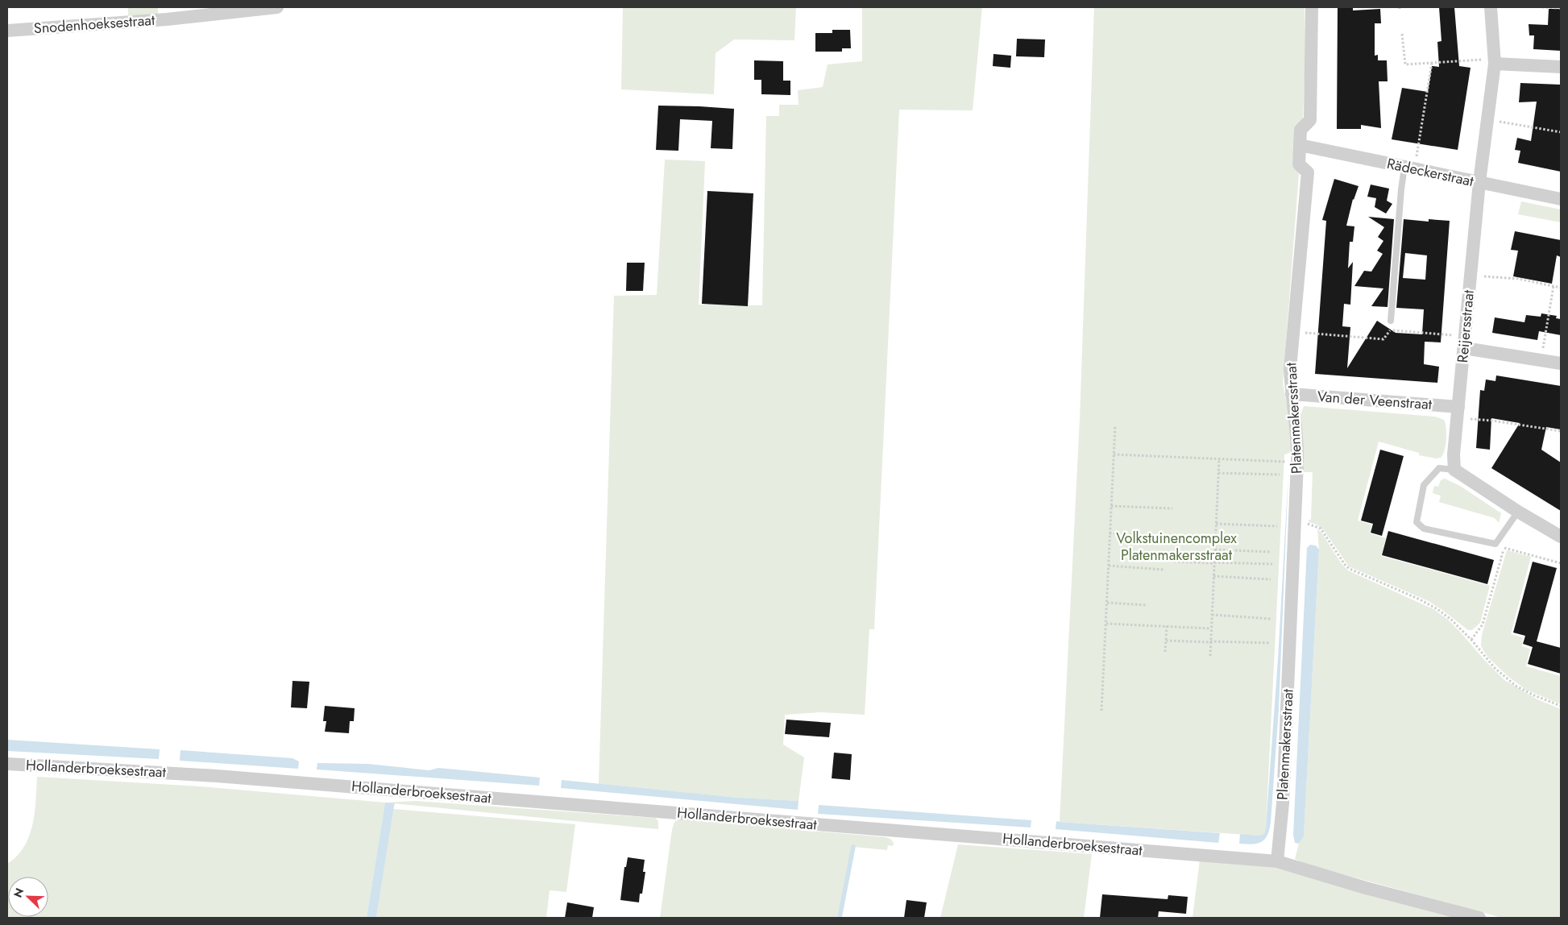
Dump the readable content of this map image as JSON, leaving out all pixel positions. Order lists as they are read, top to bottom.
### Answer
{
  "streets": {
    "street": [
      "Snodenhoeksestraat",
      "Rädeckerstraat",
      "Reijersstraat",
      "Van der Veenstraat",
      "Platenmakersstraat",
      "Hollanderbroeksestraat"
    ]
  },
  "crossings": [
    ["Rädeckerstraat", "Reijersstraat"],
    ["Rädeckerstraat", "Platenmakersstraat"],
    ["Reijersstraat", "Van der Veenstraat"],
    ["Van der Veenstraat", "Platenmakersstraat"],
    ["Platenmakersstraat", "Hollanderbroeksestraat"]
  ],
  "parks": ["Volkstuinencomplex Platenmakersstraat"],
  "north": "top left"
}
